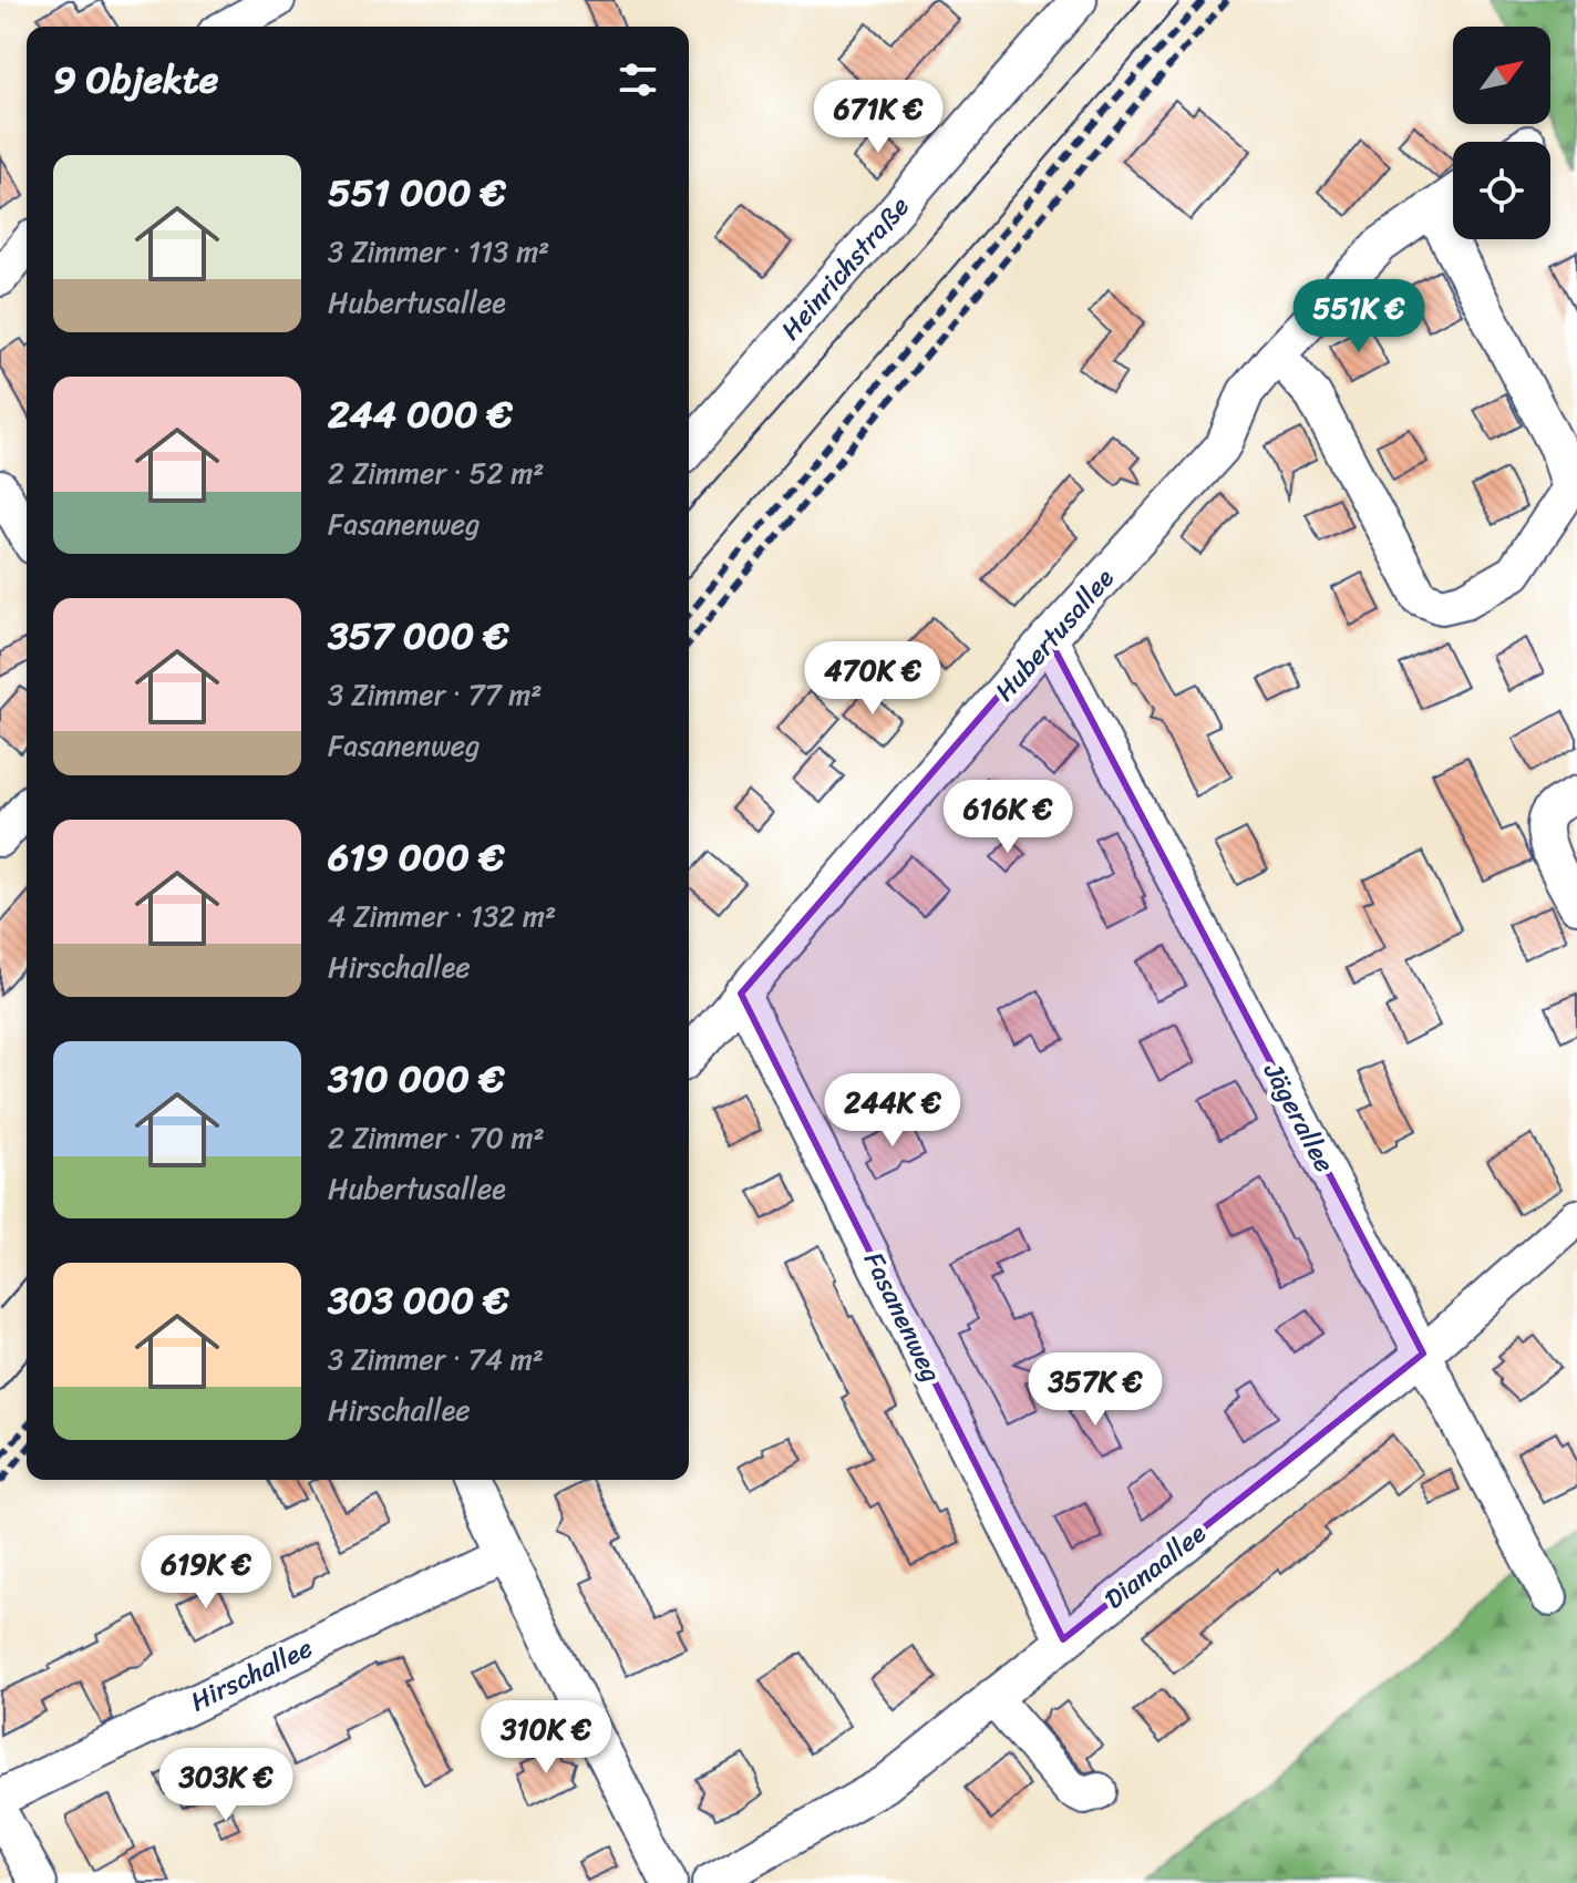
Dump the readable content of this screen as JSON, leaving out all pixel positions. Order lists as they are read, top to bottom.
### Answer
{
  "streets": {
    "street": [
      "Heinrichstraße",
      "Hubertusallee",
      "Jägerallee",
      "Fasanenweg",
      "Dianaallee",
      "Hirschallee"
    ]
  },
  "crossings": [
    ["Hubertusallee", "Jägerallee"],
    ["Hubertusallee", "Fasanenweg"],
    ["Jägerallee", "Dianaallee"],
    ["Fasanenweg", "Dianaallee"]
  ],
  "north": "top right",
  "page": {
    "heading": "9 Objekte",
    "price": [
      "671K €",
      "551K €",
      "470K €",
      "616K €",
      "244K €",
      "357K €",
      "619K €",
      "310K €",
      "303K €"
    ],
    "list": [
      {
        "name": "551 000 €",
        "note": "3 Zimmer · 113 m² · Hubertusallee"
      },
      {
        "name": "244 000 €",
        "note": "2 Zimmer · 52 m² · Fasanenweg"
      },
      {
        "name": "357 000 €",
        "note": "3 Zimmer · 77 m² · Fasanenweg"
      },
      {
        "name": "619 000 €",
        "note": "4 Zimmer · 132 m² · Hirschallee"
      },
      {
        "name": "310 000 €",
        "note": "2 Zimmer · 70 m² · Hubertusallee"
      },
      {
        "name": "303 000 €",
        "note": "3 Zimmer · 74 m² · Hirschallee"
      }
    ]
  }
}
